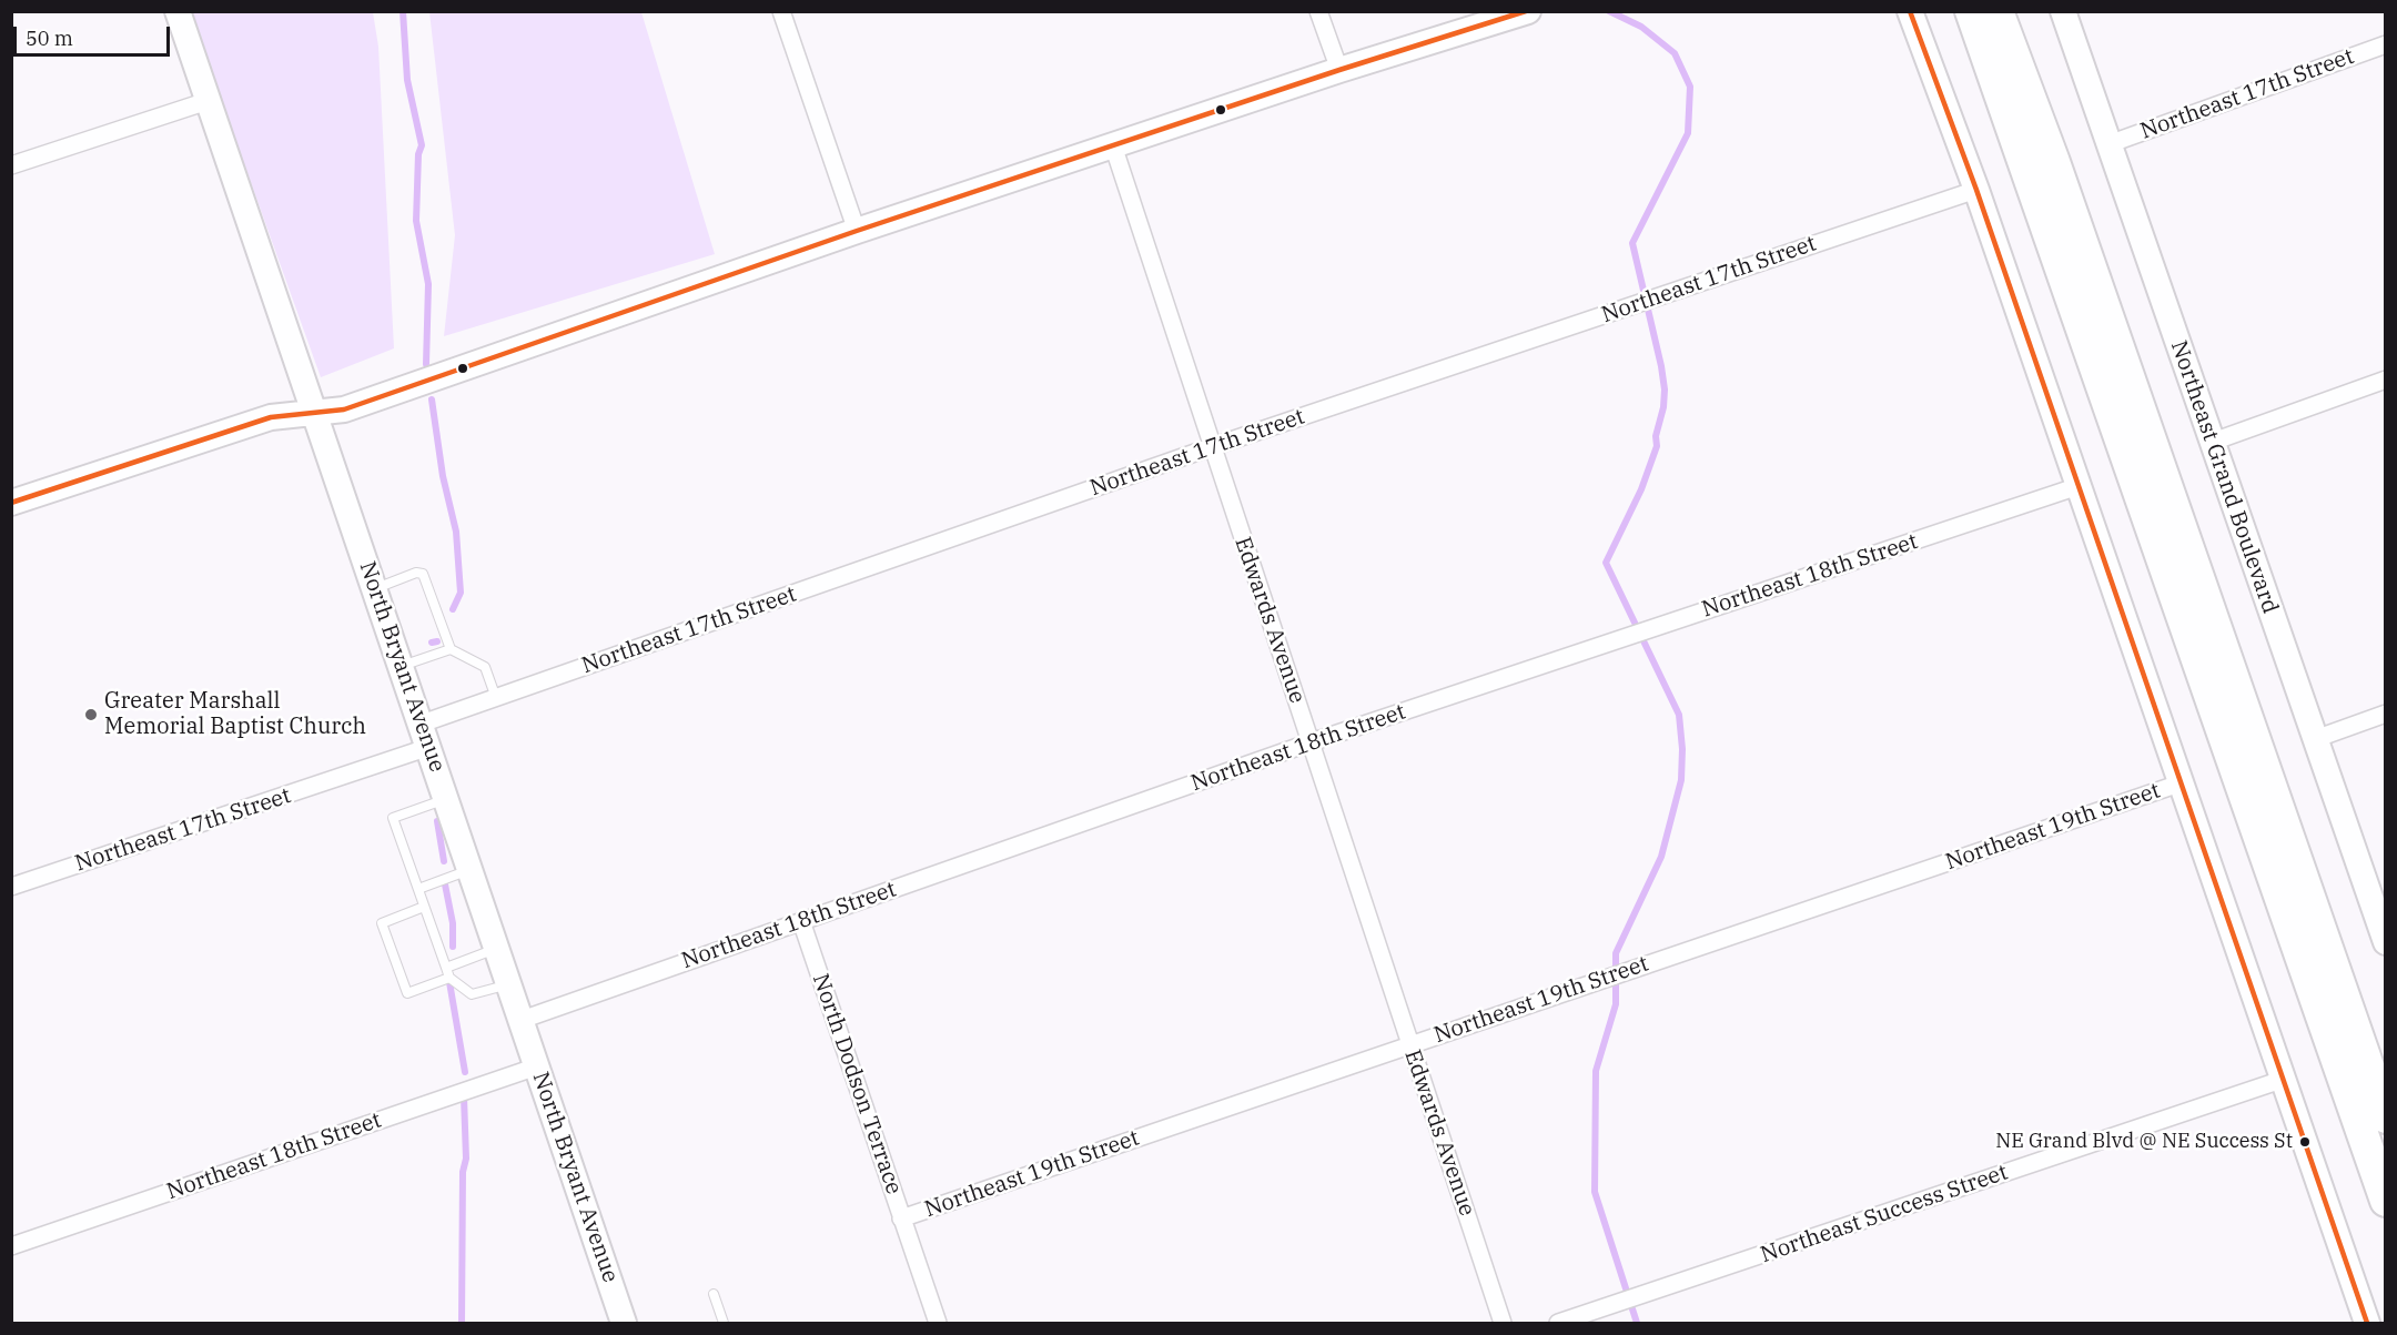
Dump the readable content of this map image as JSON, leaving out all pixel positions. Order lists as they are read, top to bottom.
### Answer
{
  "streets": {
    "street": [
      "Northeast 17th Street",
      "Northeast Grand Boulevard",
      "Northeast 18th Street",
      "Edwards Avenue",
      "North Bryant Avenue",
      "Northeast 19th Street",
      "North Dodson Terrace",
      "Northeast Success Street"
    ]
  },
  "crossings": [
    ["Northeast 17th Street", "Northeast Grand Boulevard"],
    ["Northeast 17th Street", "Edwards Avenue"],
    ["Northeast 17th Street", "North Bryant Avenue"],
    ["Northeast 18th Street", "Edwards Avenue"],
    ["Northeast 18th Street", "North Bryant Avenue"],
    ["Northeast 18th Street", "North Dodson Terrace"],
    ["Edwards Avenue", "Northeast 19th Street"],
    ["Northeast 19th Street", "North Dodson Terrace"]
  ],
  "places": ["Greater Marshall Memorial Baptist Church", "NE Grand Blvd @ NE Success St"],
  "scale_bar": "50 m"
}
